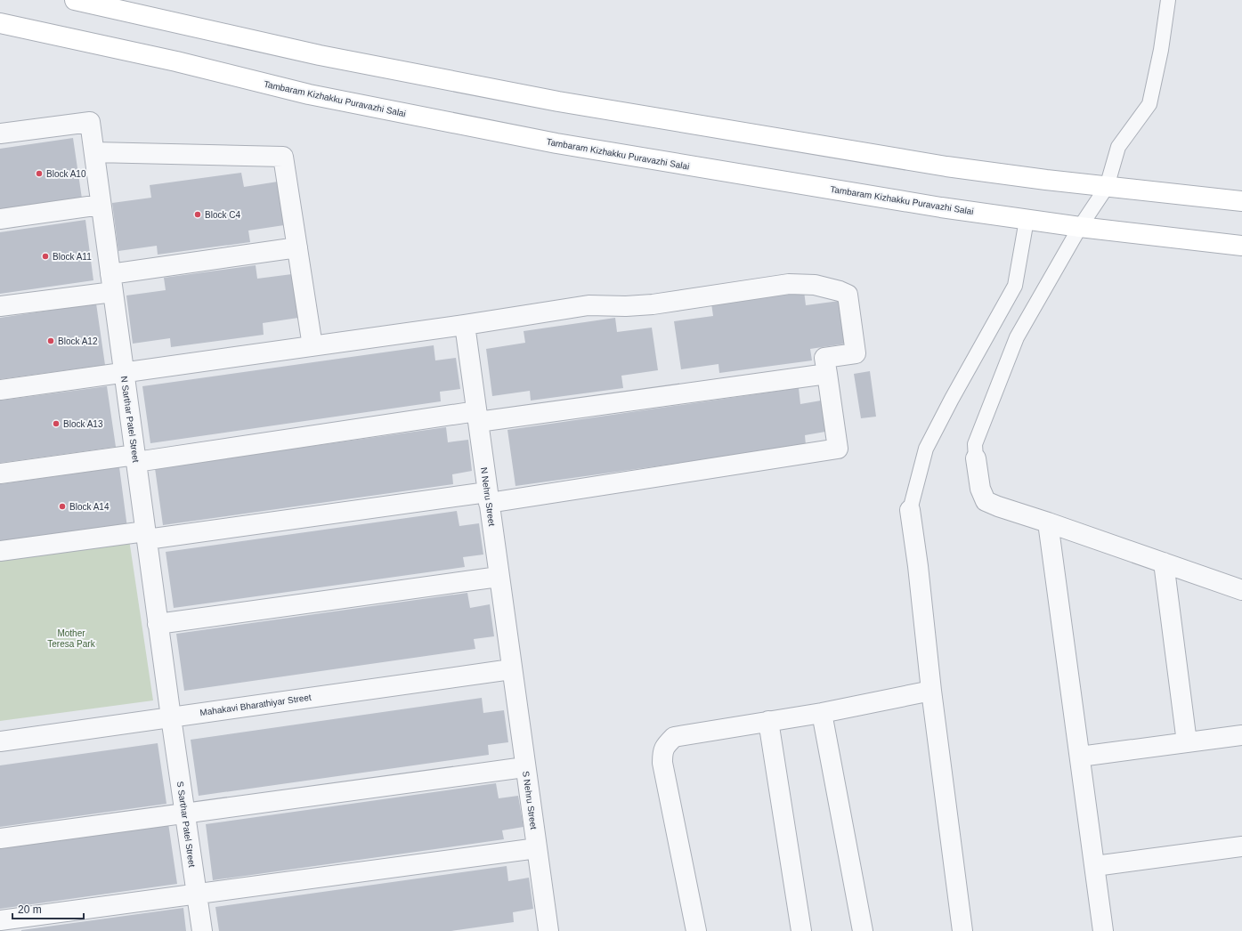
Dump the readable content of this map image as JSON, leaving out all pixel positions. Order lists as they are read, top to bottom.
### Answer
{
  "streets": {
    "main road": ["Tambaram Kizhakku Puravazhi Salai"],
    "street": [
      "N Sarthar Patel Street",
      "N Nehru Street",
      "Mahakavi Bharathiyar Street",
      "S Nehru Street",
      "S Sarthar Patel Street"
    ]
  },
  "crossings": [
    ["N Sarthar Patel Street", "Mahakavi Bharathiyar Street"],
    ["N Sarthar Patel Street", "S Sarthar Patel Street"],
    ["N Nehru Street", "Mahakavi Bharathiyar Street"],
    ["N Nehru Street", "S Nehru Street"],
    ["Mahakavi Bharathiyar Street", "S Nehru Street"],
    ["Mahakavi Bharathiyar Street", "S Sarthar Patel Street"]
  ],
  "parks": ["Mother Teresa Park"],
  "places": [
    "Block A10",
    "Block C4",
    "Block A11",
    "Block A12",
    "Block A13",
    "Block A14"
  ],
  "scale_bar": "20 m"
}
